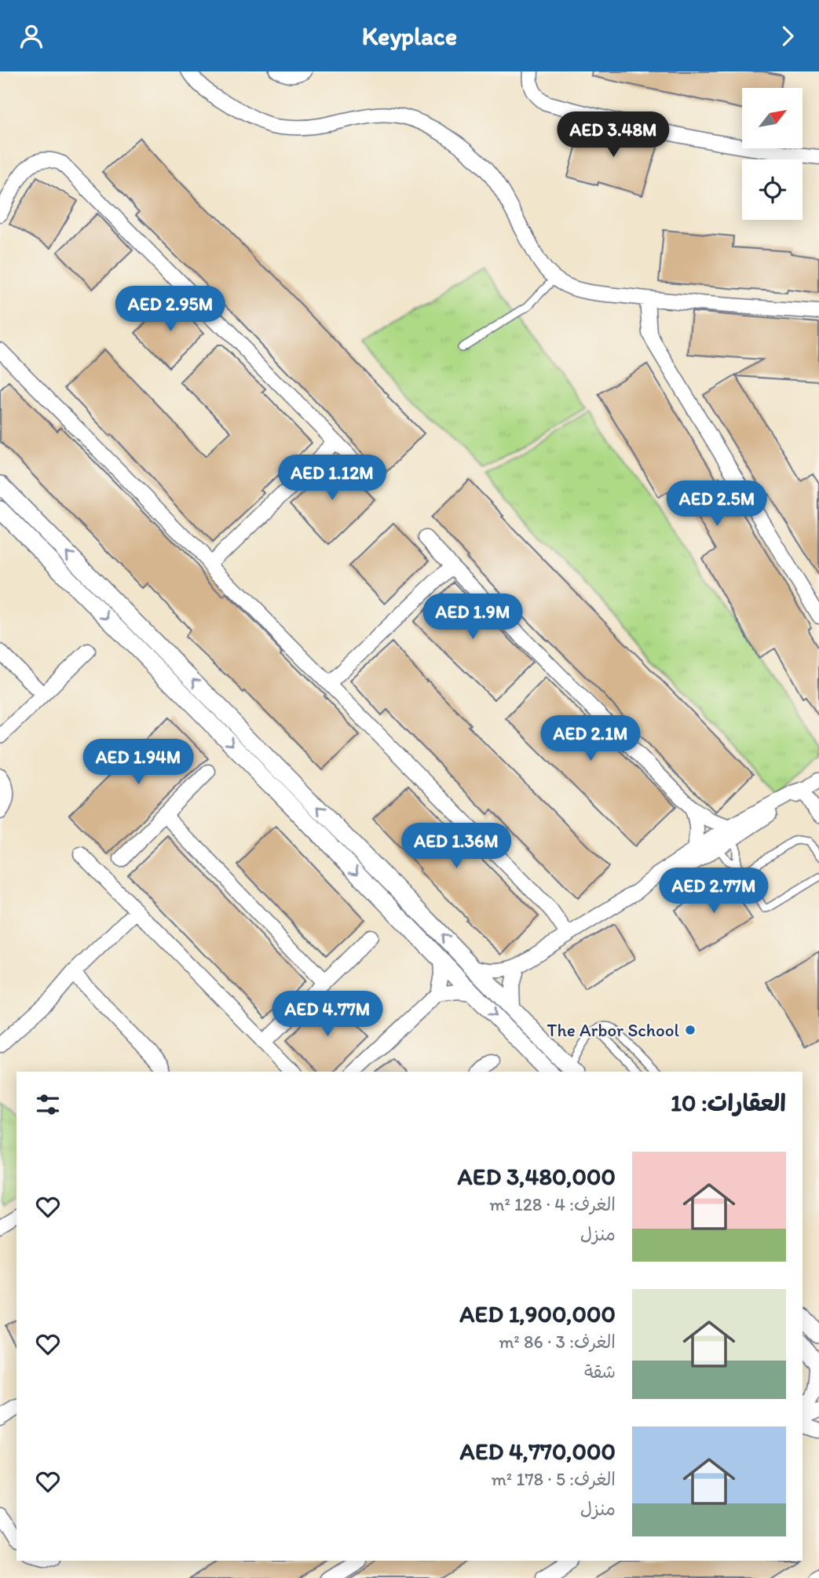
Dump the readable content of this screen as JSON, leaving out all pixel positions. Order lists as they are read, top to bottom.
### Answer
{
  "places": ["The Arbor School"],
  "north": "top right",
  "page": {
    "header": "Keyplace",
    "price": [
      "AED 3.48M",
      "AED 2.95M",
      "AED 1.12M",
      "AED 2.5M",
      "AED 1.9M",
      "AED 2.1M",
      "AED 1.94M",
      "AED 1.36M",
      "AED 2.77M",
      "AED 4.77M"
    ],
    "heading": "العقارات: 10",
    "list": [
      {
        "name": "AED 3,480,000",
        "note": "الغرف: 4 · 128 m² · منزل"
      },
      {
        "name": "AED 1,900,000",
        "note": "الغرف: 3 · 86 m² · شقة"
      },
      {
        "name": "AED 4,770,000",
        "note": "الغرف: 5 · 178 m² · منزل"
      }
    ]
  }
}
